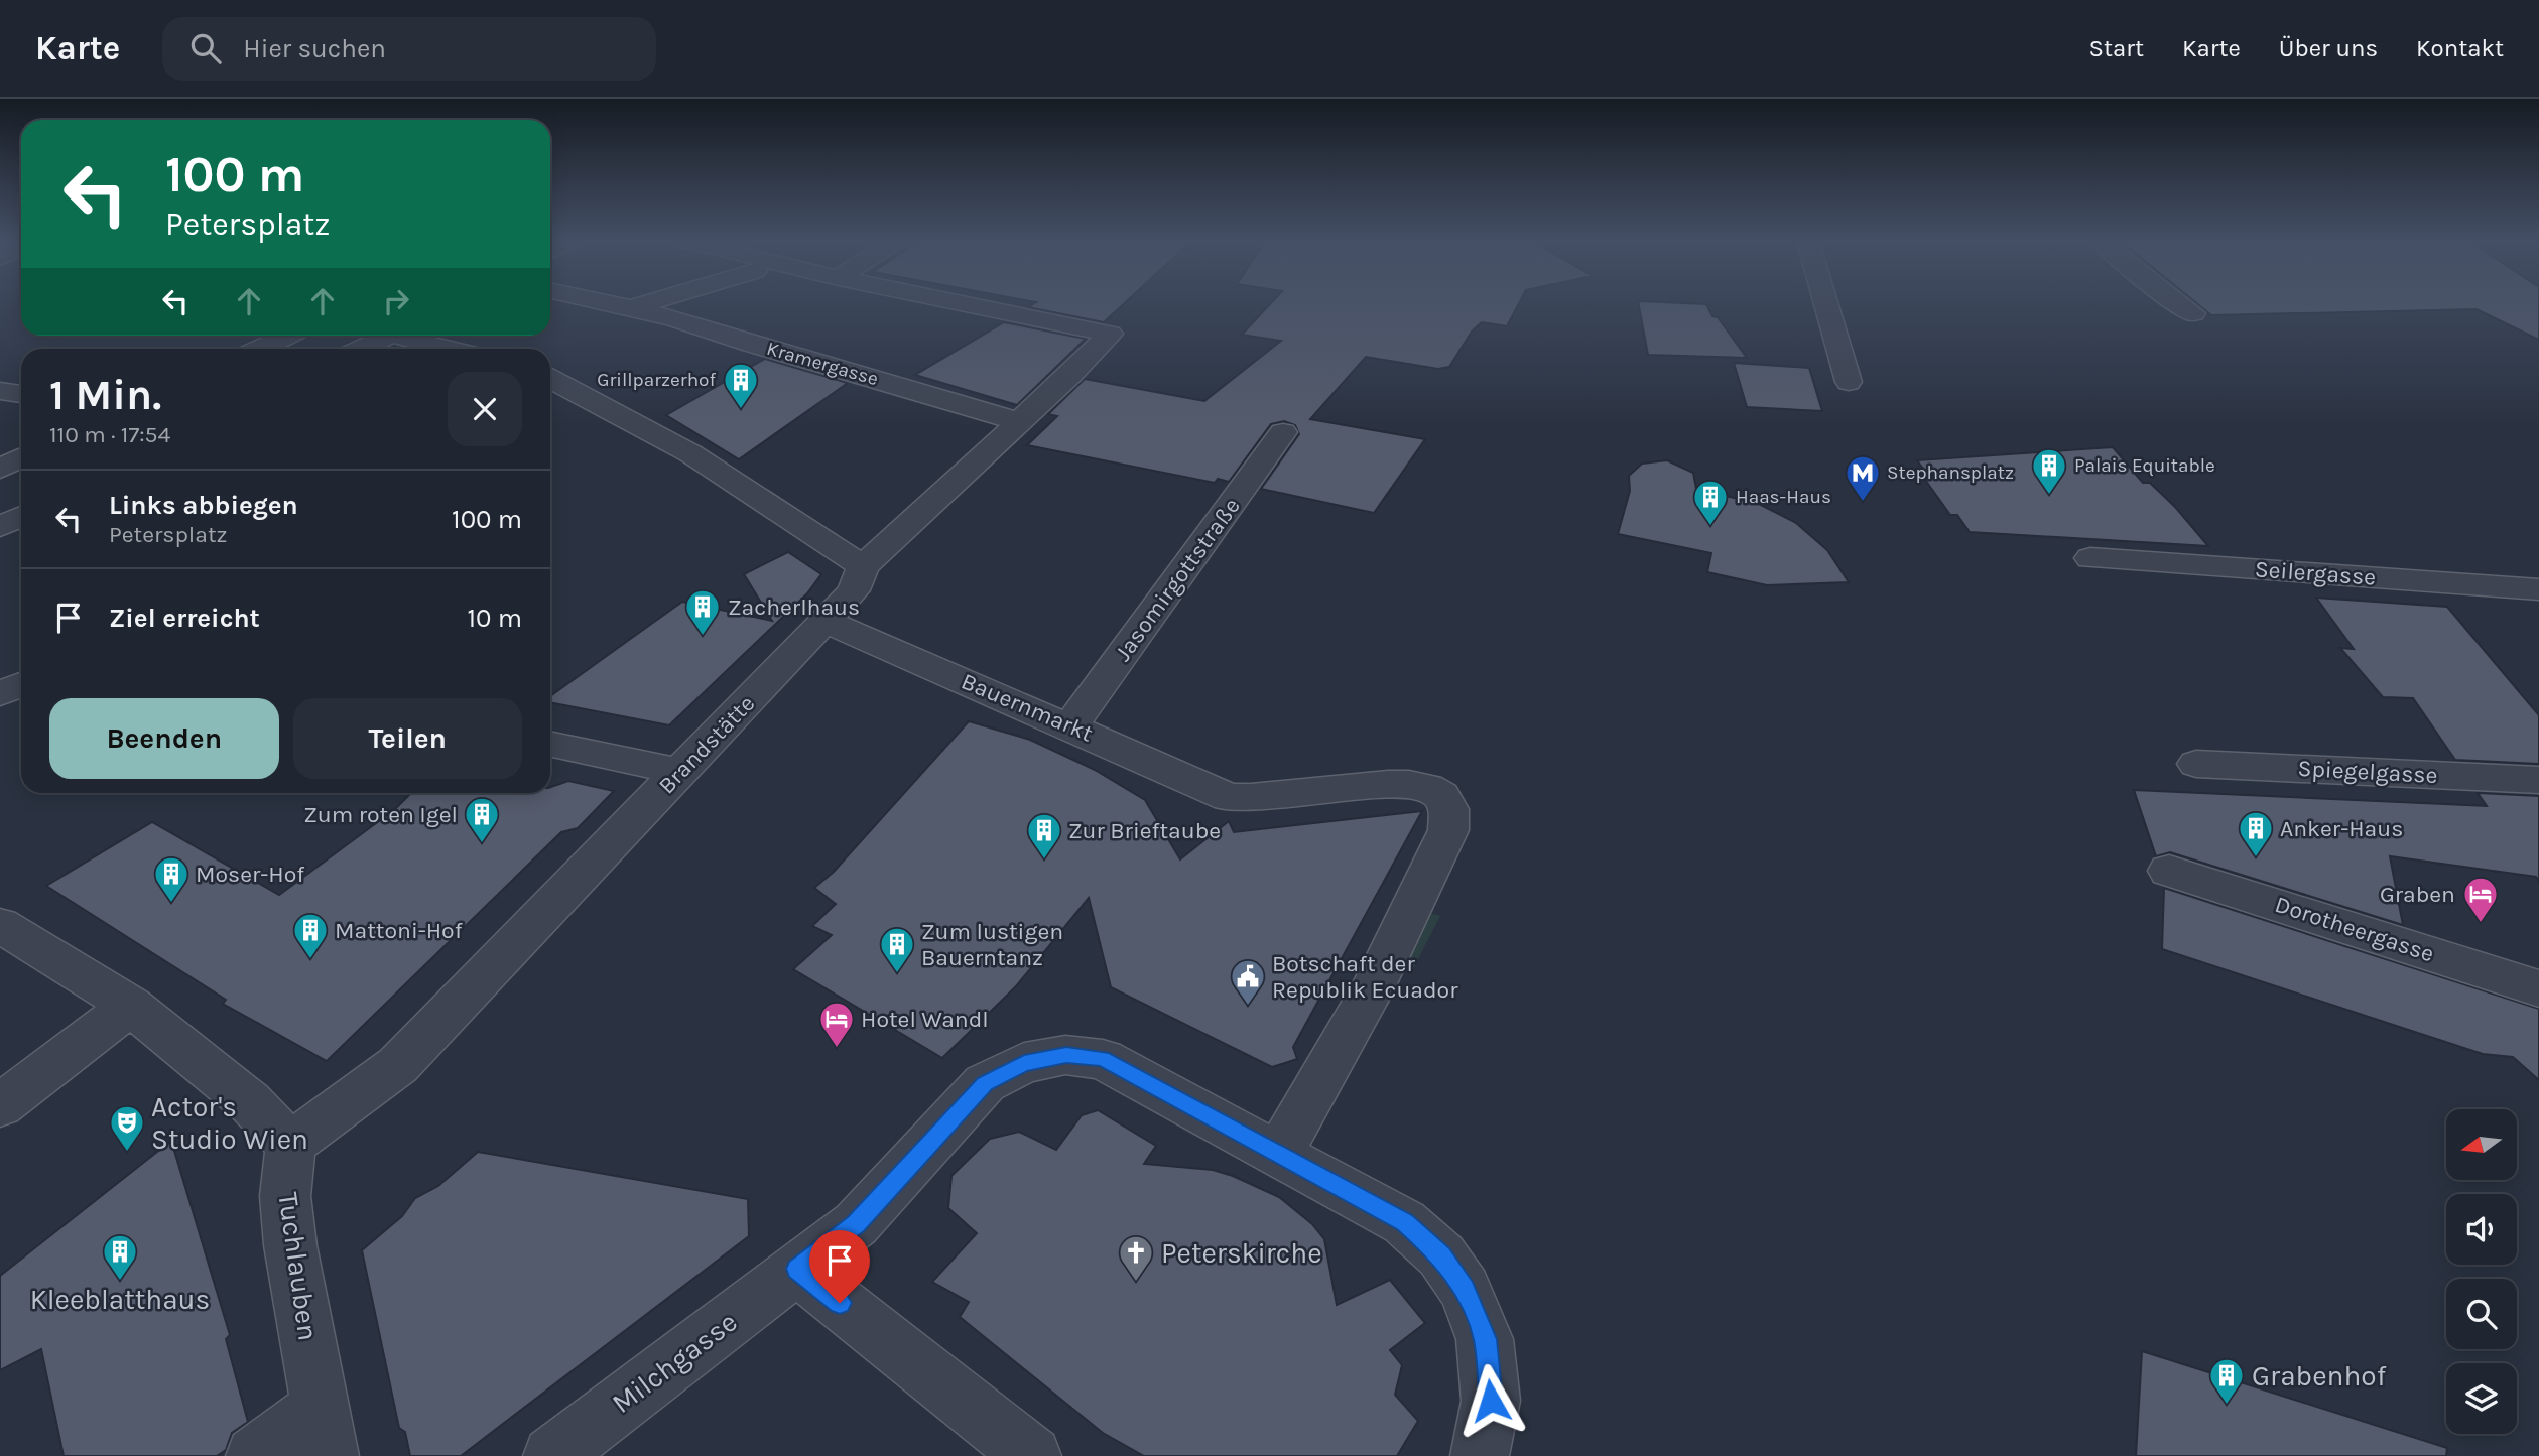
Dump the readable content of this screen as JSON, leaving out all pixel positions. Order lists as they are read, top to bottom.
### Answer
{
  "streets": {
    "street": [
      "Kramergasse",
      "Seilergasse",
      "Jasomirgottstraße",
      "Bauernmarkt",
      "Brandstätte",
      "Spiegelgasse",
      "Dorotheergasse",
      "Tuchlauben",
      "Milchgasse"
    ]
  },
  "crossings": [
    ["Kramergasse", "Brandstätte"],
    ["Jasomirgottstraße", "Bauernmarkt"],
    ["Bauernmarkt", "Brandstätte"],
    ["Bauernmarkt", "Milchgasse"],
    ["Brandstätte", "Tuchlauben"]
  ],
  "places": {
    "building": [
      "Grillparzerhof",
      "Palais Equitable",
      "Haas-Haus",
      "Zacherlhaus",
      "Zum roten Igel",
      "Anker-Haus",
      "Zur Brieftaube",
      "Moser-Hof",
      "Mattoni-Hof",
      "Zum lustigen Bauerntanz",
      "Kleeblatthaus",
      "Grabenhof"
    ],
    "metro station": ["Stephansplatz"],
    "hotel": ["Graben", "Hotel Wandl"],
    "public building": ["Botschaft der Republik Ecuador"],
    "theatre": ["Actor's Studio Wien"],
    "church": ["Peterskirche"]
  },
  "north": "left",
  "page": {
    "header": "Karte",
    "search": "Hier suchen",
    "nav": [
      "Start",
      "Karte",
      "Über uns",
      "Kontakt"
    ],
    "turn": ["100 m", "Petersplatz"],
    "heading": ["1 Min.", "110 m · 17:54"],
    "list": [
      {
        "name": "Links abbiegen",
        "note": "Petersplatz",
        "value": "100 m"
      },
      {
        "name": "Ziel erreicht",
        "value": "10 m"
      }
    ],
    "buttons": ["Beenden", "Teilen"]
  }
}
